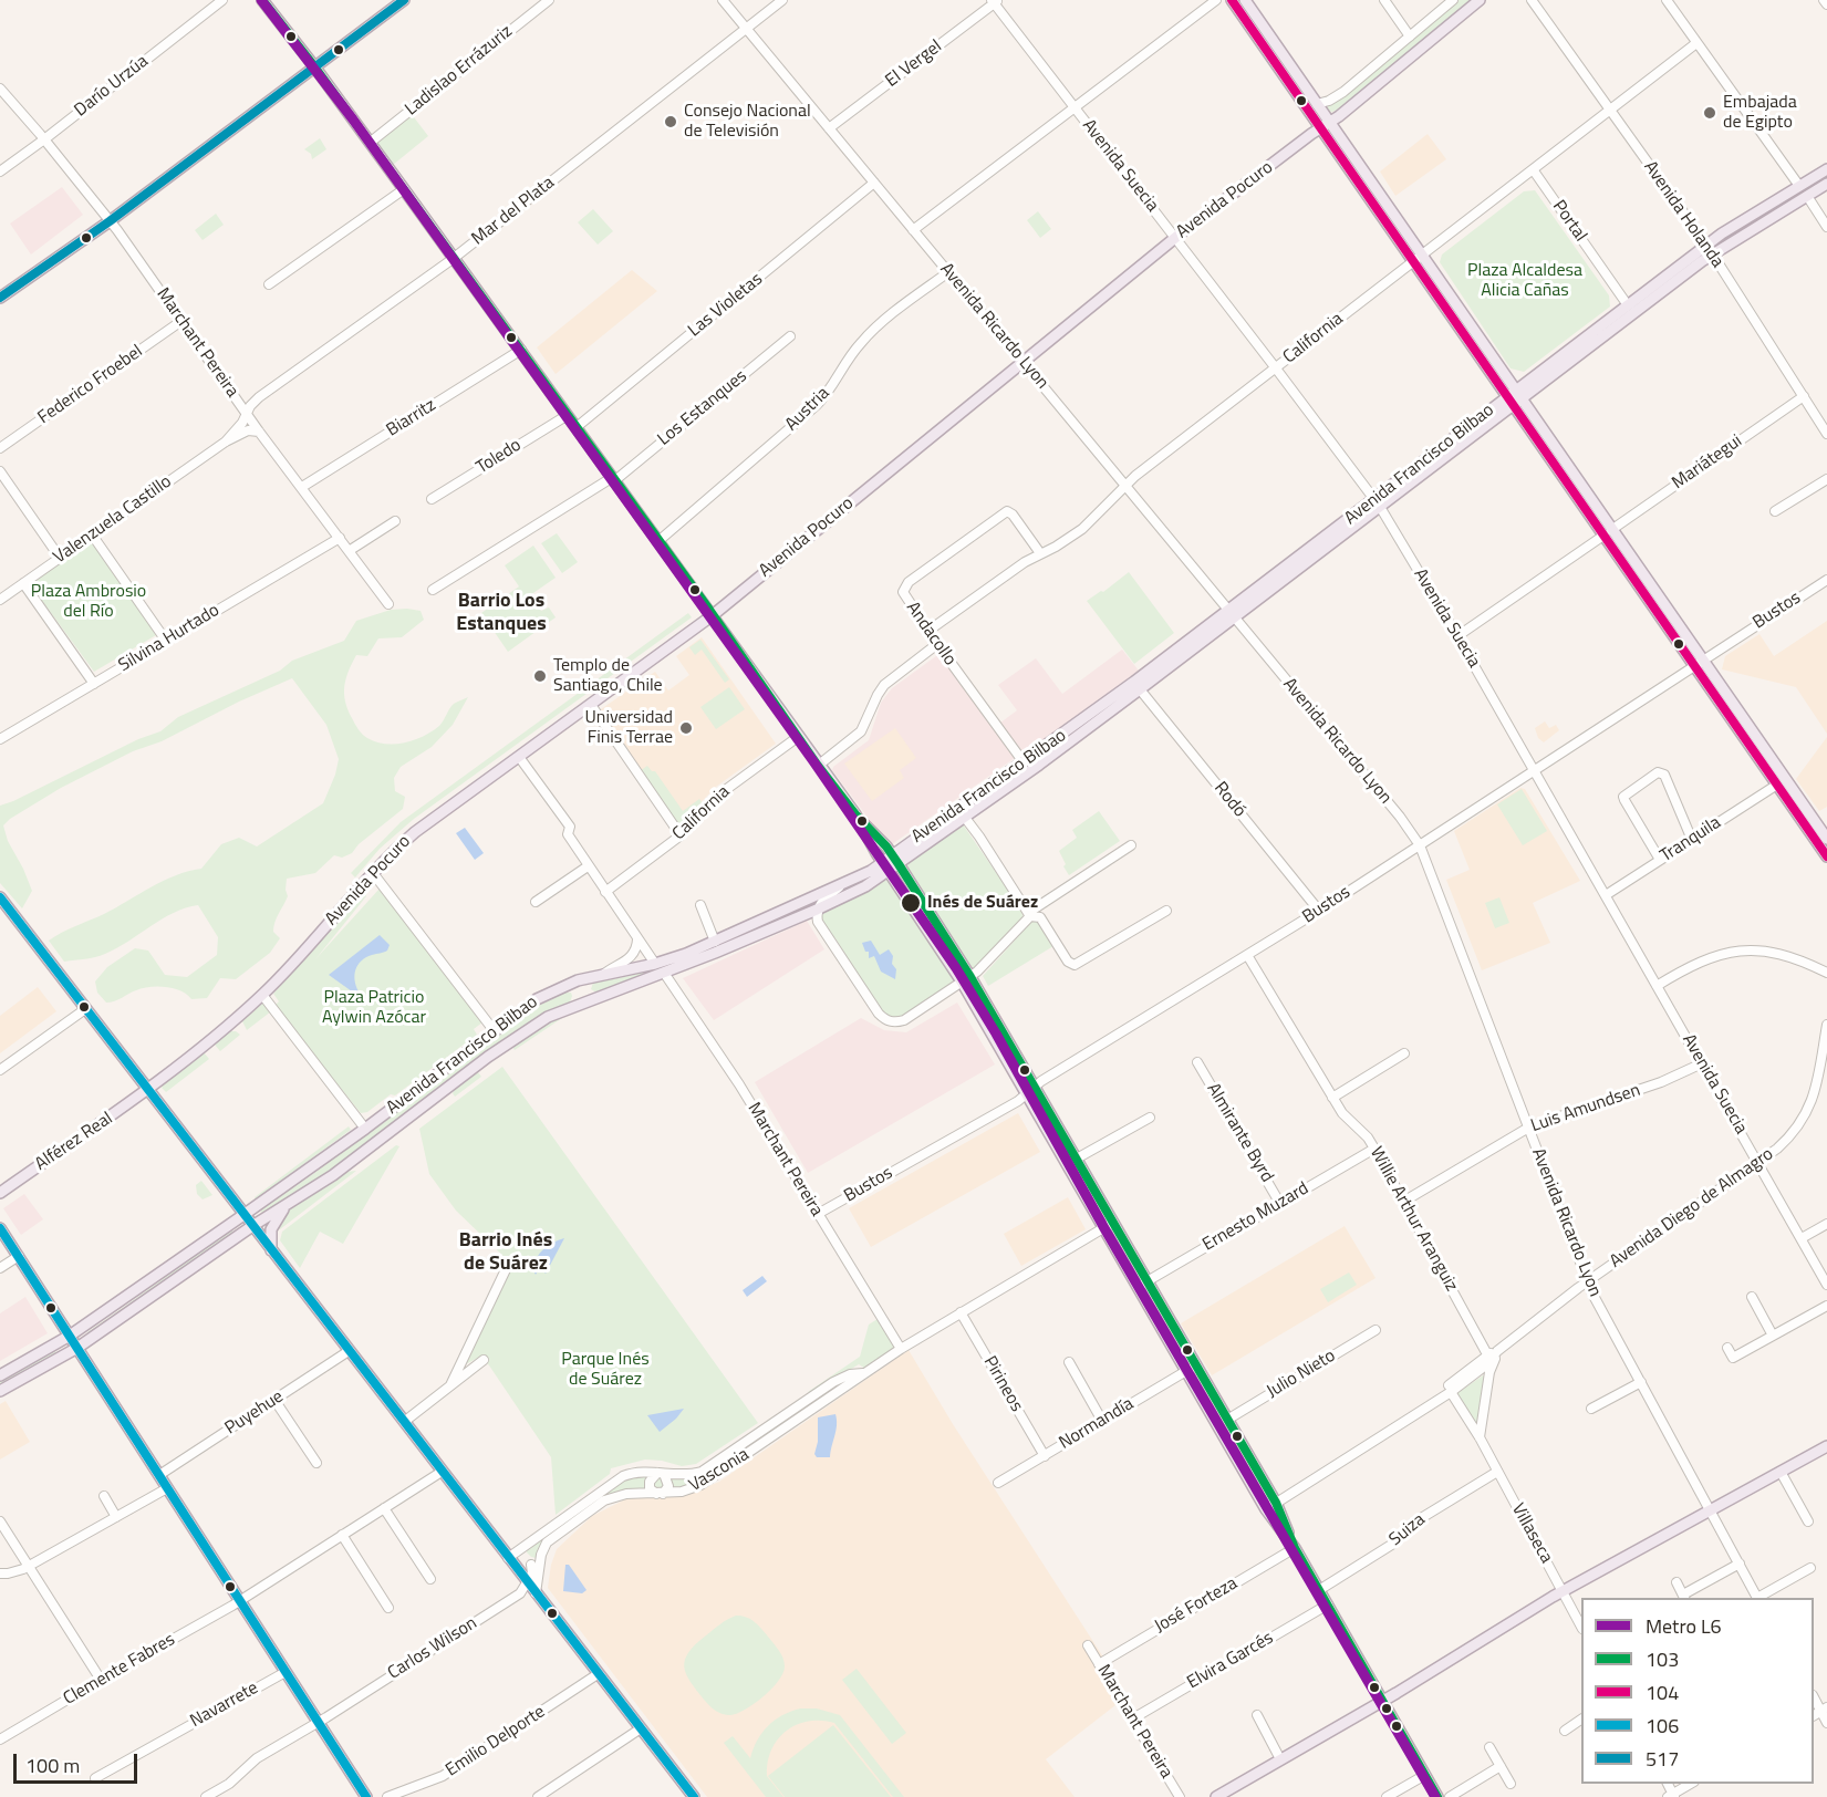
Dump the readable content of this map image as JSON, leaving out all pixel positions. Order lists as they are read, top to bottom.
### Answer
{
  "streets": {
    "main road": ["Avenida Pocuro", "Avenida Francisco Bilbao", "Alférez Real"],
    "street": [
      "El Vergel",
      "Ladislao Errázuriz",
      "Darío Urzúa",
      "Avenida Suecia",
      "Mar del Plata",
      "Avenida Holanda",
      "Portal",
      "Las Violetas",
      "Avenida Ricardo Lyon",
      "California",
      "Marchant Pereira",
      "Federico Froebel",
      "Los Estanques",
      "Austria",
      "Biarritz",
      "Toledo",
      "Mariátegui",
      "Valenzuela Castillo",
      "Bustos",
      "Andacollo",
      "Silvina Hurtado",
      "Rodó",
      "Tranquila",
      "Luis Amundsen",
      "Almirante Byrd",
      "Avenida Diego de Almagro",
      "Ernesto Muzard",
      "Willie Arthur Aranguiz",
      "Julio Nieto",
      "Pirineos",
      "Puyehue",
      "Normandía",
      "Vasconia",
      "Suiza",
      "Villaseca",
      "José Forteza",
      "Carlos Wilson",
      "Elvira Garcés",
      "Clemente Fabres",
      "Navarrete",
      "Emilio Delporte"
    ]
  },
  "crossings": [
    ["El Vergel", "Avenida Suecia"],
    ["El Vergel", "Avenida Ricardo Lyon"],
    ["Darío Urzúa", "Marchant Pereira"],
    ["Avenida Suecia", "Avenida Pocuro"],
    ["Avenida Suecia", "California"],
    ["Avenida Suecia", "Mariátegui"],
    ["Avenida Suecia", "Avenida Francisco Bilbao"],
    ["Avenida Suecia", "Bustos"],
    ["Avenida Suecia", "Tranquila"],
    ["Avenida Suecia", "Luis Amundsen"],
    ["Avenida Suecia", "Avenida Diego de Almagro"],
    ["Avenida Pocuro", "Avenida Ricardo Lyon"],
    ["Avenida Pocuro", "Alférez Real"],
    ["Mar del Plata", "Avenida Ricardo Lyon"],
    ["Mar del Plata", "Marchant Pereira"],
    ["Mar del Plata", "Valenzuela Castillo"],
    ["Avenida Holanda", "California"],
    ["Avenida Holanda", "Mariátegui"],
    ["Avenida Holanda", "Avenida Francisco Bilbao"],
    ["Portal", "California"],
    ["Portal", "Avenida Francisco Bilbao"],
    ["Las Violetas", "Avenida Ricardo Lyon"],
    ["Avenida Ricardo Lyon", "California"],
    ["Avenida Ricardo Lyon", "Austria"],
    ["Avenida Ricardo Lyon", "Avenida Francisco Bilbao"],
    ["Avenida Ricardo Lyon", "Bustos"],
    ["Avenida Ricardo Lyon", "Luis Amundsen"],
    ["Avenida Ricardo Lyon", "Avenida Diego de Almagro"],
    ["California", "Andacollo"],
    ["Marchant Pereira", "Federico Froebel"],
    ["Marchant Pereira", "Biarritz"],
    ["Marchant Pereira", "Avenida Francisco Bilbao"],
    ["Marchant Pereira", "Valenzuela Castillo"],
    ["Marchant Pereira", "Bustos"],
    ["Marchant Pereira", "Silvina Hurtado"],
    ["Marchant Pereira", "Vasconia"],
    ["Marchant Pereira", "José Forteza"],
    ["Marchant Pereira", "Elvira Garcés"],
    ["Avenida Francisco Bilbao", "Andacollo"],
    ["Avenida Francisco Bilbao", "Rodó"],
    ["Bustos", "Rodó"],
    ["Bustos", "Willie Arthur Aranguiz"],
    ["Luis Amundsen", "Willie Arthur Aranguiz"],
    ["Almirante Byrd", "Ernesto Muzard"],
    ["Avenida Diego de Almagro", "Willie Arthur Aranguiz"],
    ["Avenida Diego de Almagro", "Villaseca"],
    ["Ernesto Muzard", "Willie Arthur Aranguiz"],
    ["Pirineos", "Normandía"],
    ["Pirineos", "Vasconia"],
    ["Suiza", "Villaseca"]
  ],
  "districts": ["Barrio Los Estanques", "Barrio Inés de Suárez"],
  "parks": [
    "Plaza Alcaldesa Alicia Cañas",
    "Plaza Ambrosio del Río",
    "Plaza Patricio Aylwin Azócar",
    "Parque Inés de Suárez"
  ],
  "places": [
    "Embajada de Egipto",
    "Consejo Nacional de Televisión",
    "Templo de Santiago, Chile",
    "Universidad Finis Terrae",
    "Inés de Suárez"
  ],
  "lines": [
    "metro line L6",
    "transit line 103",
    "transit line 104",
    "transit line 517",
    "transit line 106"
  ],
  "legend": [
    "Metro L6",
    "103",
    "104",
    "106",
    "517"
  ],
  "scale_bar": "100 m"
}
